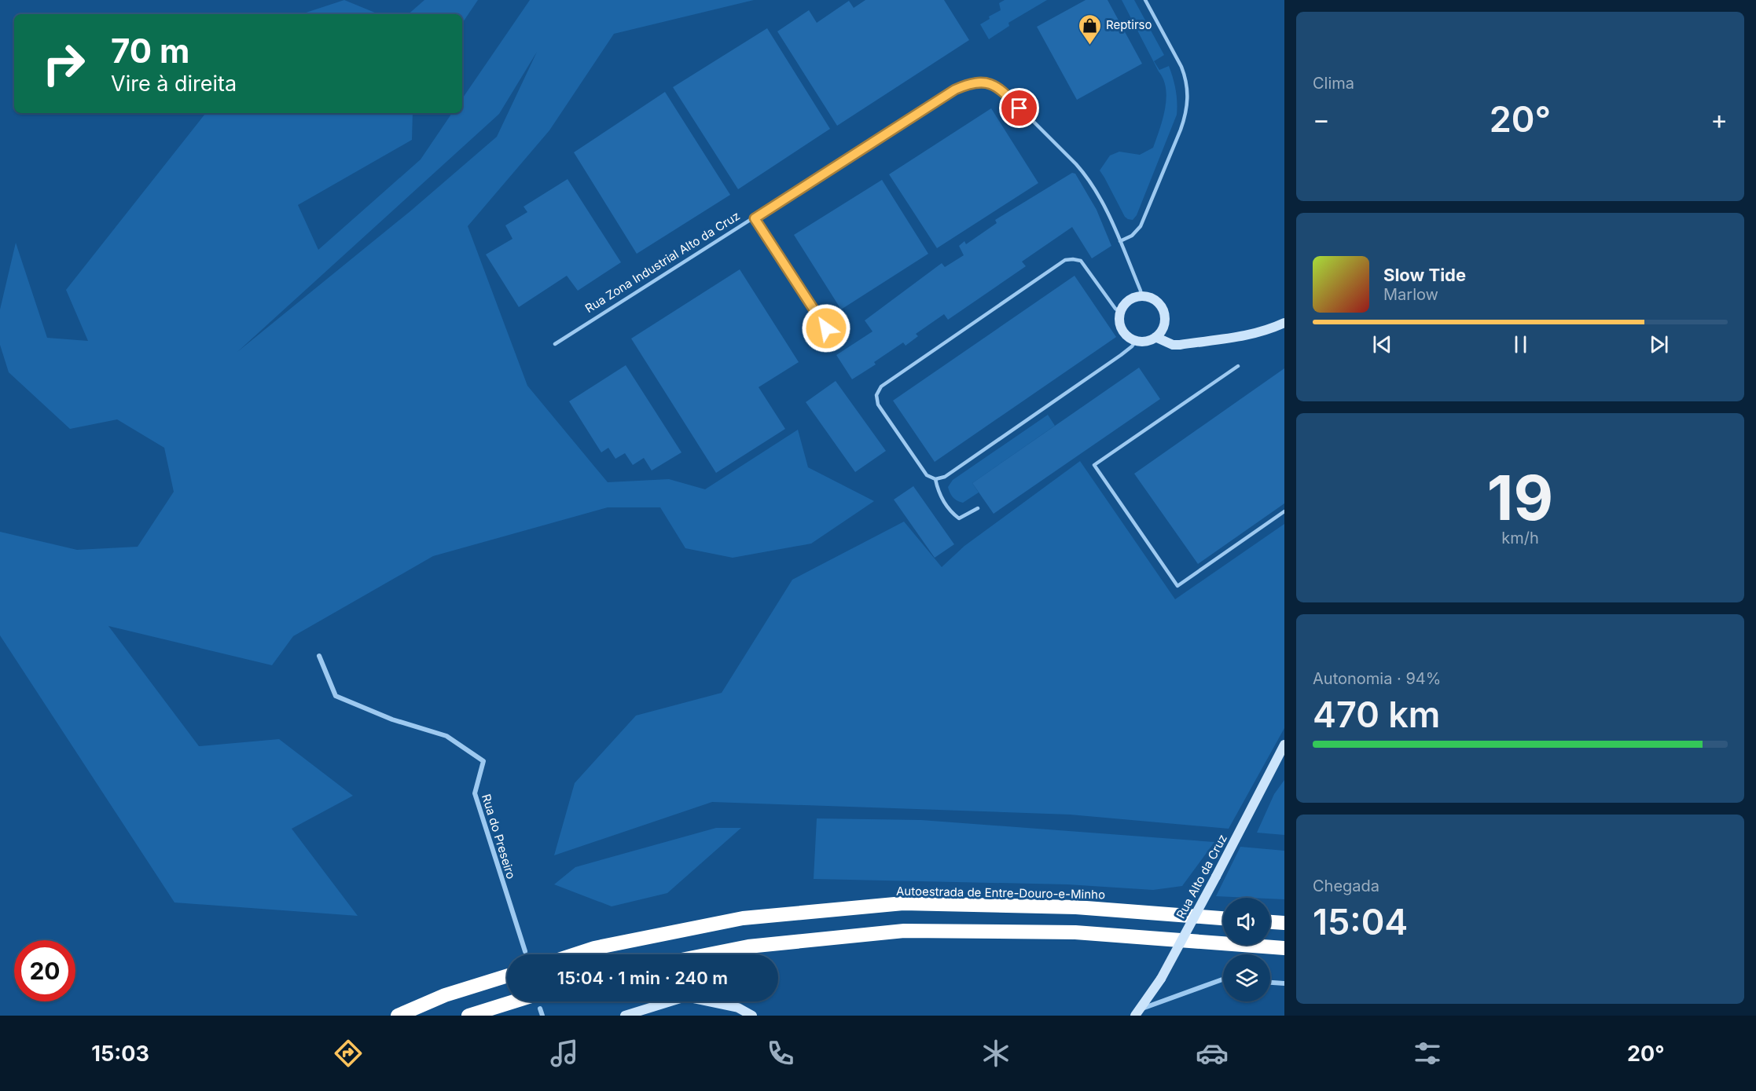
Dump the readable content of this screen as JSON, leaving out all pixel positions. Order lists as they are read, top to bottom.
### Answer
{
  "streets": {
    "highway": ["Autoestrada de Entre-Douro-e-Minho"],
    "street": ["Rua do Preseiro", "Rua Alto da Cruz"],
    "lane": ["Rua Zona Industrial Alto da Cruz"]
  },
  "places": {
    "shop": ["Reptirso"]
  },
  "page": {
    "tile": [
      "Clima",
      ["19", "km/h"],
      ["Autonomia · 94%", "470 km"],
      ["Chegada", "15:04"]
    ],
    "turn": ["70 m", "Vire à direita"],
    "heat": ["−", "20°", "+"],
    "song": ["Slow Tide", "Marlow"],
    "limit": "20",
    "trip": "15:04 · 1 min · 240 m",
    "tabs": ["15:03", "20°"]
  }
}
